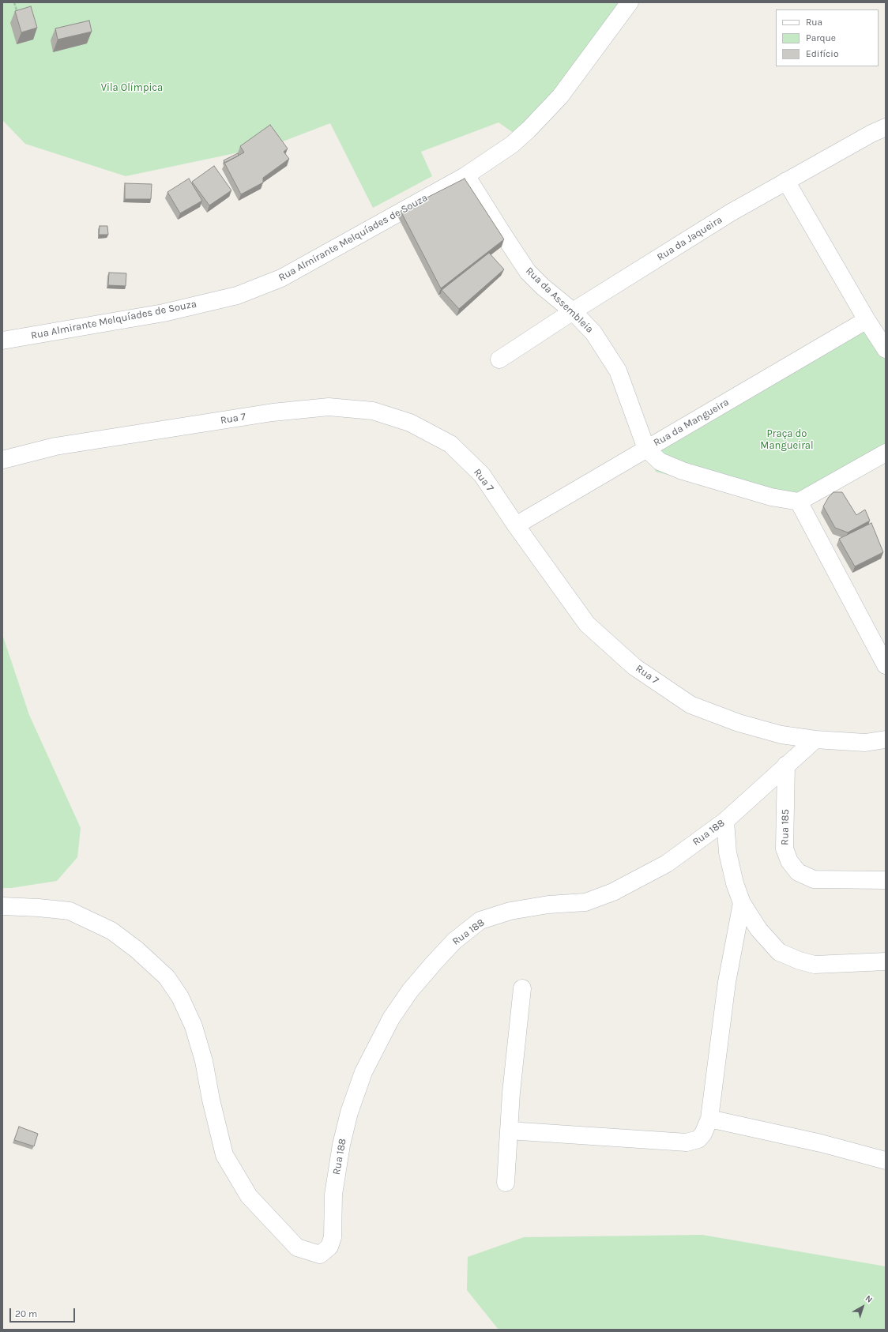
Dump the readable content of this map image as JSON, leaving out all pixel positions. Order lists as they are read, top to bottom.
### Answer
{
  "streets": {
    "street": [
      "Rua Almirante Melquíades de Souza",
      "Rua da Jaqueira",
      "Rua da Assembleia",
      "Rua 7",
      "Rua da Mangueira",
      "Rua 185",
      "Rua 188"
    ]
  },
  "crossings": [
    ["Rua Almirante Melquíades de Souza", "Rua da Assembleia"],
    ["Rua da Jaqueira", "Rua da Assembleia"],
    ["Rua da Assembleia", "Rua da Mangueira"],
    ["Rua 7", "Rua da Mangueira"],
    ["Rua 7", "Rua 188"],
    ["Rua 185", "Rua 188"]
  ],
  "parks": ["Vila Olímpica", "Praça do Mangueiral"],
  "legend": ["Rua", "Parque", "Edifício"],
  "scale_bar": "20 m",
  "north": "top right"
}
